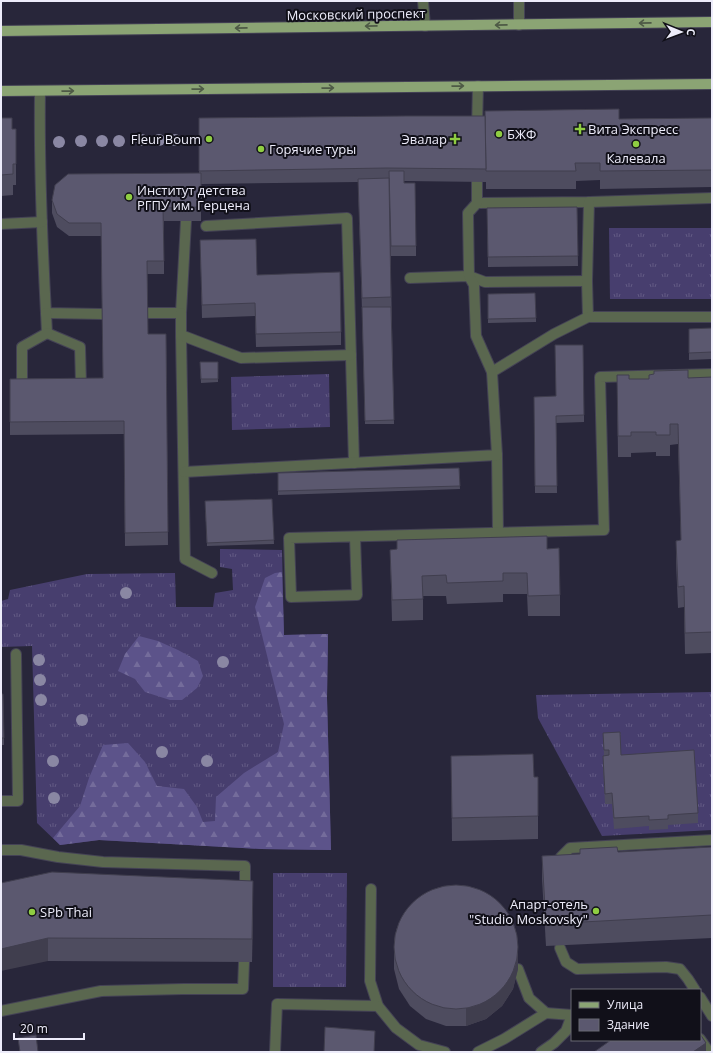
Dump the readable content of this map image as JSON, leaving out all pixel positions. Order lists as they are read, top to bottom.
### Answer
{
  "streets": {
    "main road": ["Московский проспект"]
  },
  "places": {
    "health": ["Вита Экспресс", "Эвалар"],
    "other": [
      "БЖФ",
      "Fleur Boum",
      "Калевала",
      "Горячие туры",
      "Институт детства РГПУ им. Герцена",
      "Апарт-отель \"Studio Moskovsky\"",
      "SPb Thai"
    ]
  },
  "legend": ["Улица", "Здание"],
  "scale_bar": "20 m",
  "north": "right"
}
